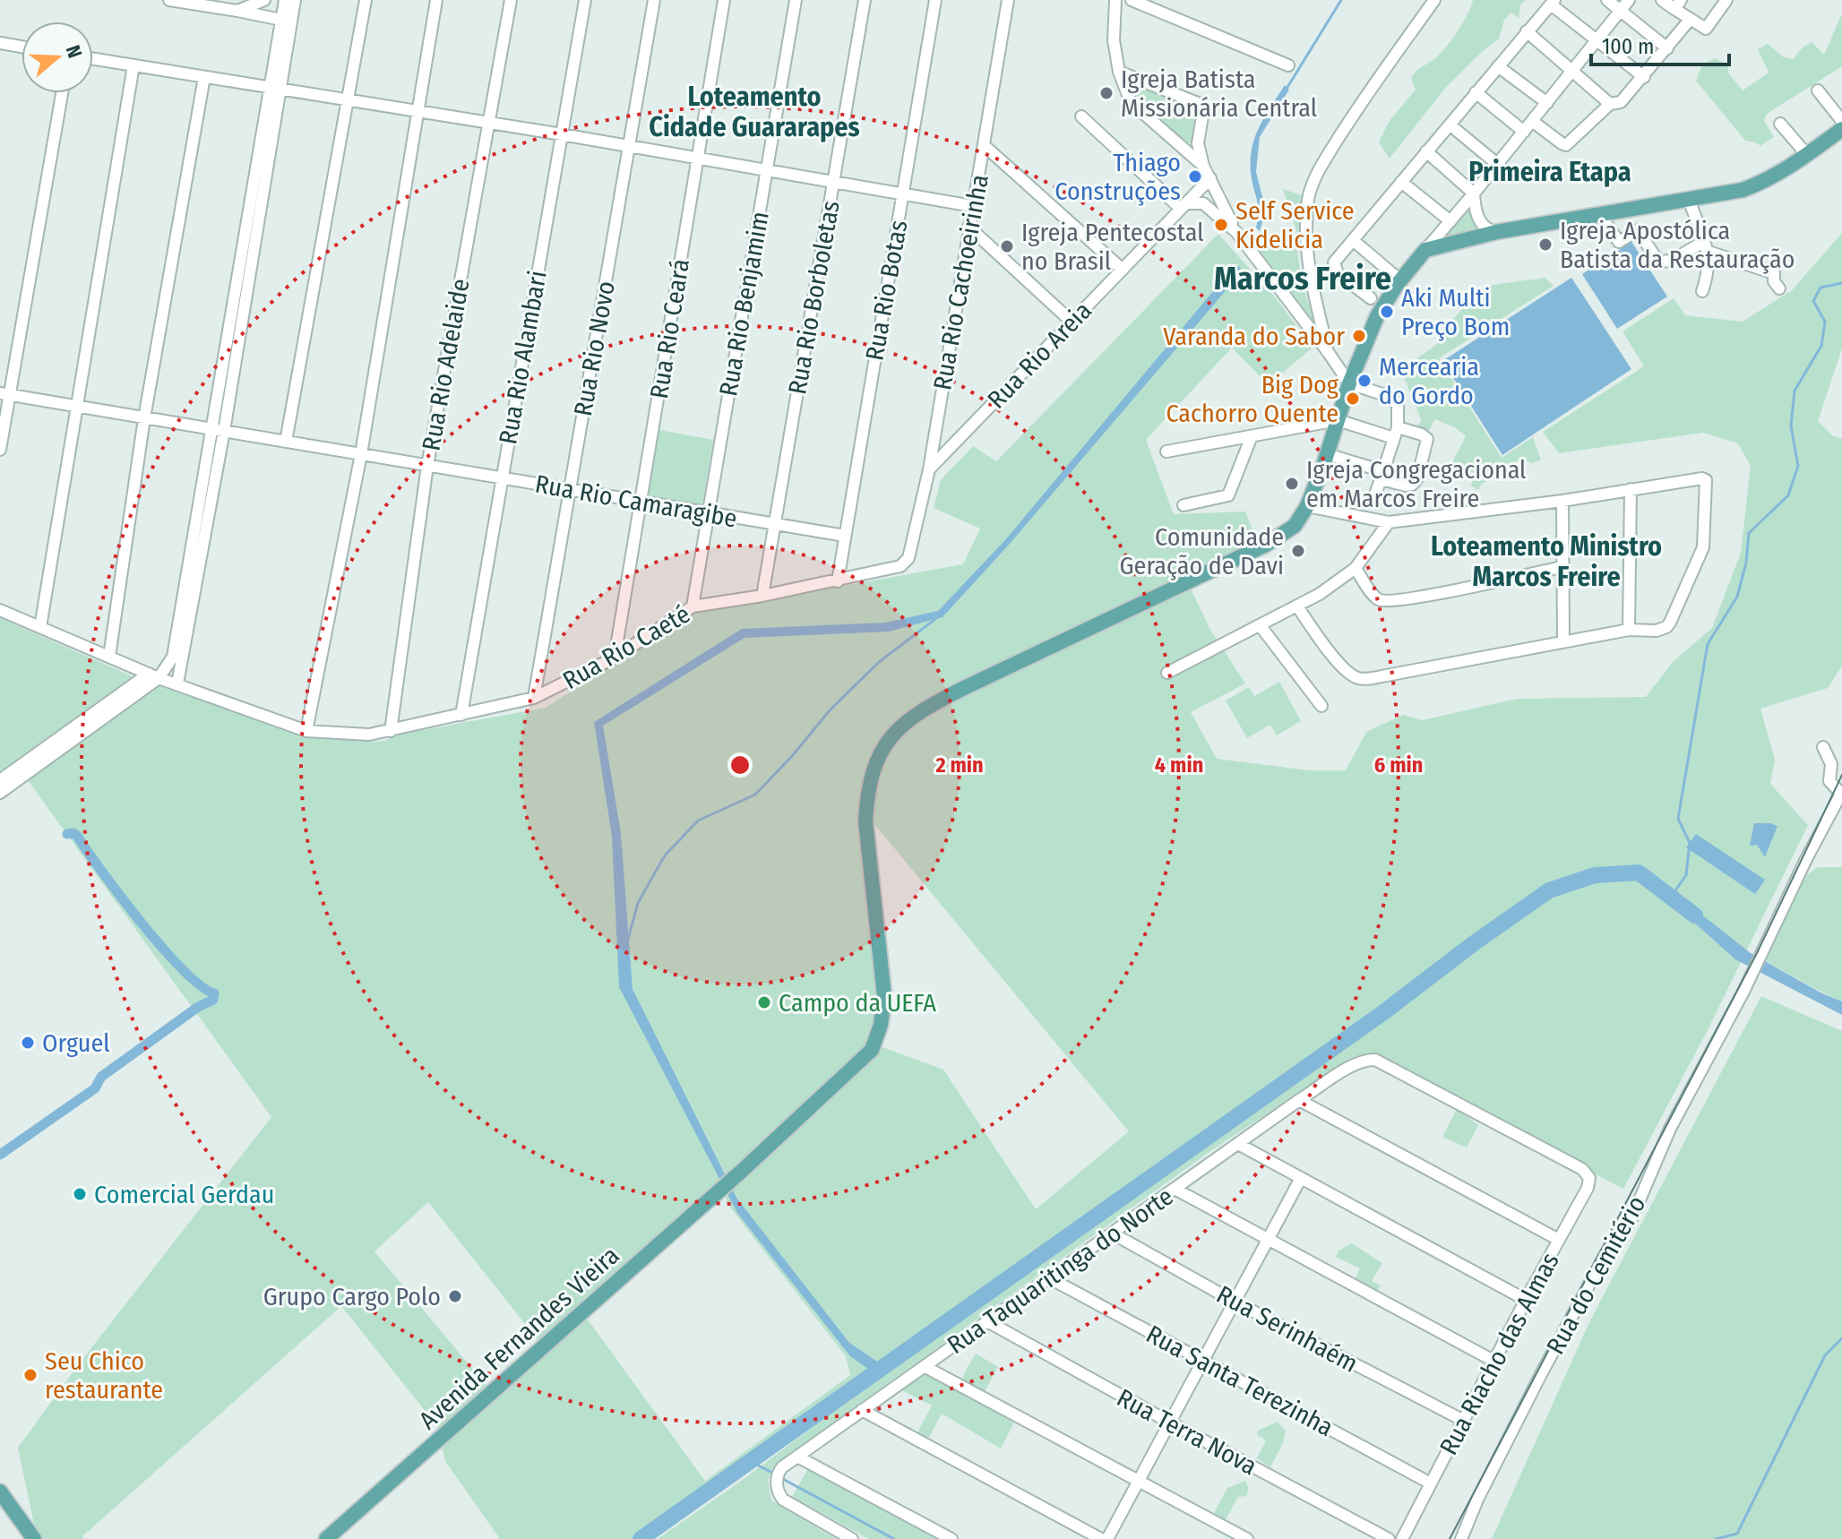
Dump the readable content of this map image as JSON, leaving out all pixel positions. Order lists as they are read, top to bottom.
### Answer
{
  "streets": {
    "main road": ["Avenida Fernandes Vieira"],
    "street": [
      "Rua Rio Cachoeirinha",
      "Rua Rio Botas",
      "Rua Rio Borboletas",
      "Rua Rio Benjamim",
      "Rua Rio Ceará",
      "Rua Rio Novo",
      "Rua Rio Areia",
      "Rua Rio Alambari",
      "Rua Rio Adelaide",
      "Rua Rio Camaragibe",
      "Rua Rio Caeté",
      "Rua Taquaritinga do Norte",
      "Rua do Cemitério",
      "Rua Serinhaém",
      "Rua Riacho das Almas",
      "Rua Santa Terezinha",
      "Rua Terra Nova"
    ]
  },
  "crossings": [
    ["Rua Rio Cachoeirinha", "Rua Rio Areia"],
    ["Rua Rio Cachoeirinha", "Rua Rio Caeté"],
    ["Rua Rio Botas", "Rua Rio Camaragibe"],
    ["Rua Rio Botas", "Rua Rio Caeté"],
    ["Rua Rio Borboletas", "Rua Rio Camaragibe"],
    ["Rua Rio Borboletas", "Rua Rio Caeté"],
    ["Rua Rio Benjamim", "Rua Rio Camaragibe"],
    ["Rua Rio Benjamim", "Rua Rio Caeté"],
    ["Rua Rio Ceará", "Rua Rio Camaragibe"],
    ["Rua Rio Ceará", "Rua Rio Caeté"],
    ["Rua Rio Novo", "Rua Rio Camaragibe"],
    ["Rua Rio Novo", "Rua Rio Caeté"],
    ["Rua Rio Alambari", "Rua Rio Camaragibe"],
    ["Rua Rio Alambari", "Rua Rio Caeté"],
    ["Rua Rio Adelaide", "Rua Rio Camaragibe"],
    ["Rua Rio Adelaide", "Rua Rio Caeté"],
    ["Rua Taquaritinga do Norte", "Rua Serinhaém"],
    ["Rua Taquaritinga do Norte", "Rua Riacho das Almas"],
    ["Rua Taquaritinga do Norte", "Rua Santa Terezinha"],
    ["Rua Taquaritinga do Norte", "Rua Terra Nova"],
    ["Rua Serinhaém", "Rua Riacho das Almas"],
    ["Rua Riacho das Almas", "Rua Santa Terezinha"]
  ],
  "districts": [
    "Loteamento Cidade Guararapes",
    "Primeira Etapa",
    "Marcos Freire",
    "Loteamento Ministro Marcos Freire"
  ],
  "places": [
    "Igreja Batista Missionária Central",
    "Thiago Construções",
    "Self Service Kidelicia",
    "Igreja Apostólica Batista da Restauração",
    "Igreja Pentecostal no Brasil",
    "Aki Multi Preço Bom",
    "Varanda do Sabor",
    "Mercearia do Gordo",
    "Big Dog Cachorro Quente",
    "Igreja Congregacional em Marcos Freire",
    "Comunidade Geração de Davi",
    "Campo da UEFA",
    "Orguel",
    "Comercial Gerdau",
    "Grupo Cargo Polo",
    "Seu Chico restaurante"
  ],
  "scale_bar": "100 m",
  "north": "right",
  "rings": ["2 min", "4 min", "6 min"]
}
